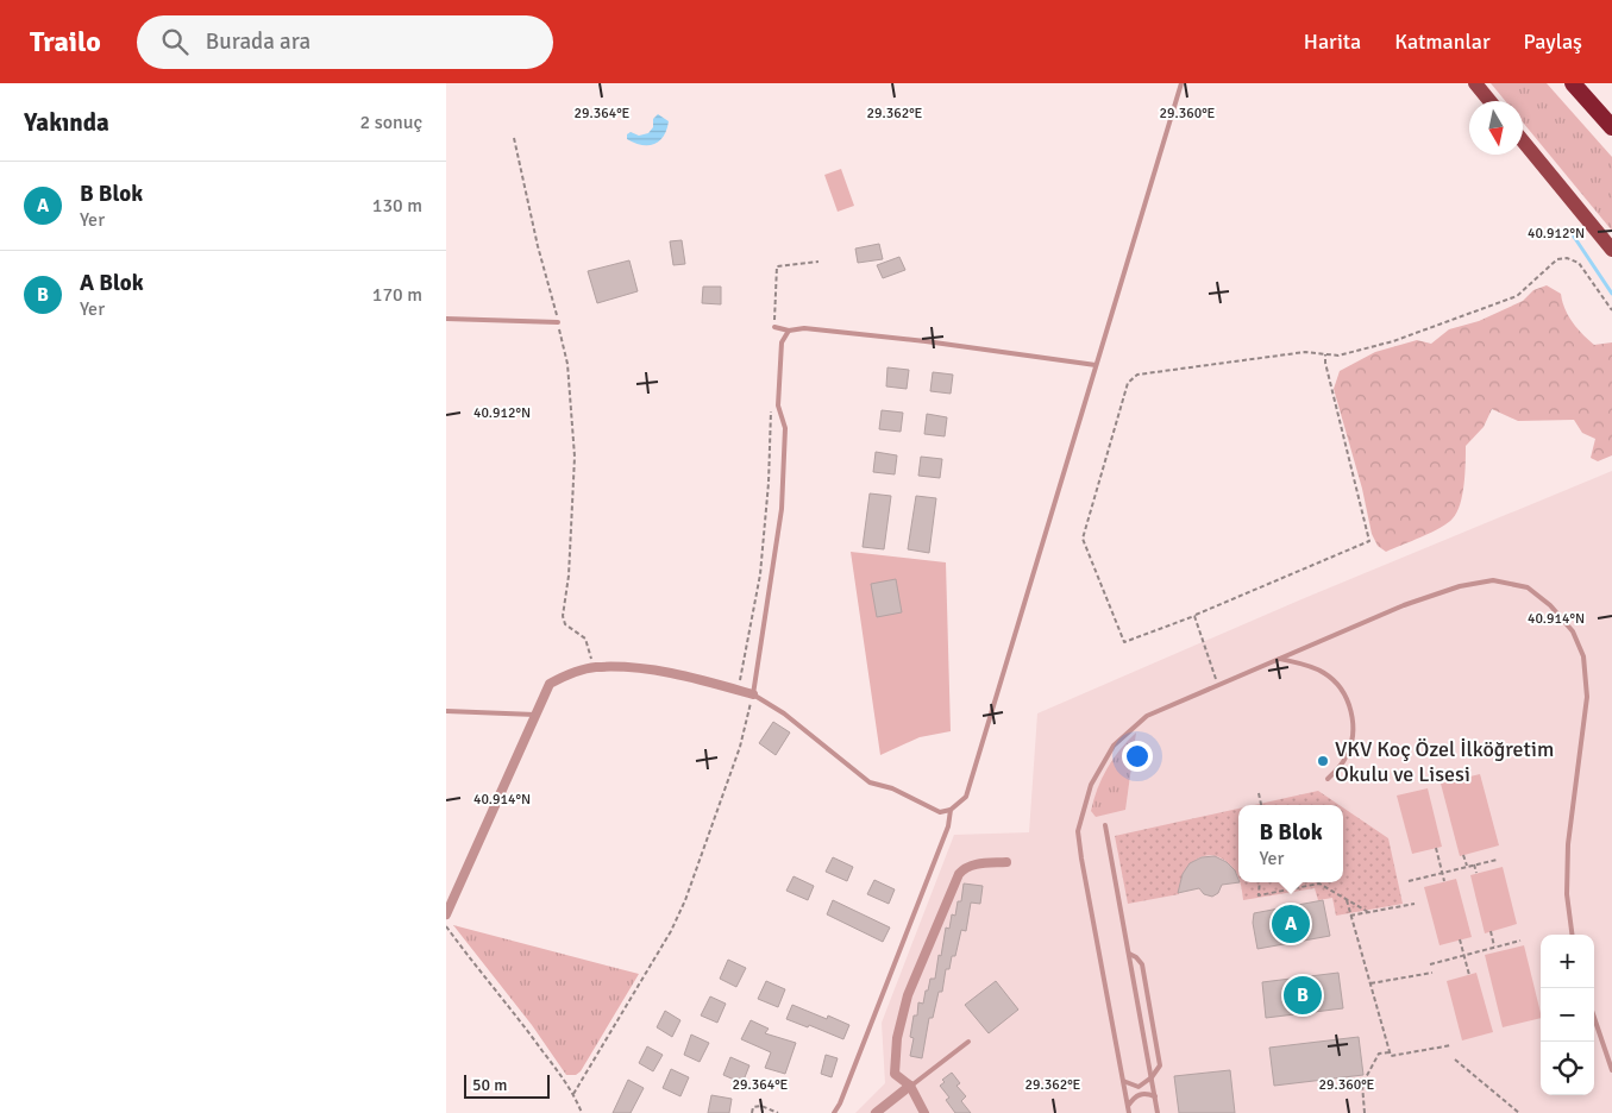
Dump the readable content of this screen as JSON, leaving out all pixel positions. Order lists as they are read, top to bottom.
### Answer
{
  "places": ["VKV Koç Özel İlköğretim Okulu ve Lisesi"],
  "scale_bar": "50 m",
  "north": "bottom",
  "page": {
    "header": "Trailo",
    "search": "Burada ara",
    "nav": ["Harita", "Katmanlar", "Paylaş"],
    "heading": ["Yakında", "2 sonuç"],
    "list": [
      {
        "mark": "A",
        "name": "B Blok",
        "note": "Yer",
        "value": "130 m"
      },
      {
        "mark": "B",
        "name": "A Blok",
        "note": "Yer",
        "value": "170 m"
      }
    ],
    "popup": ["B Blok", "Yer"],
    "pins": ["A", "B"],
    "map_buttons": ["+", "−"],
    "scale": "50 m"
  },
  "coordinates": [
    "29.364°E",
    "29.362°E",
    "29.360°E",
    "40.912°N",
    "40.914°N"
  ]
}
